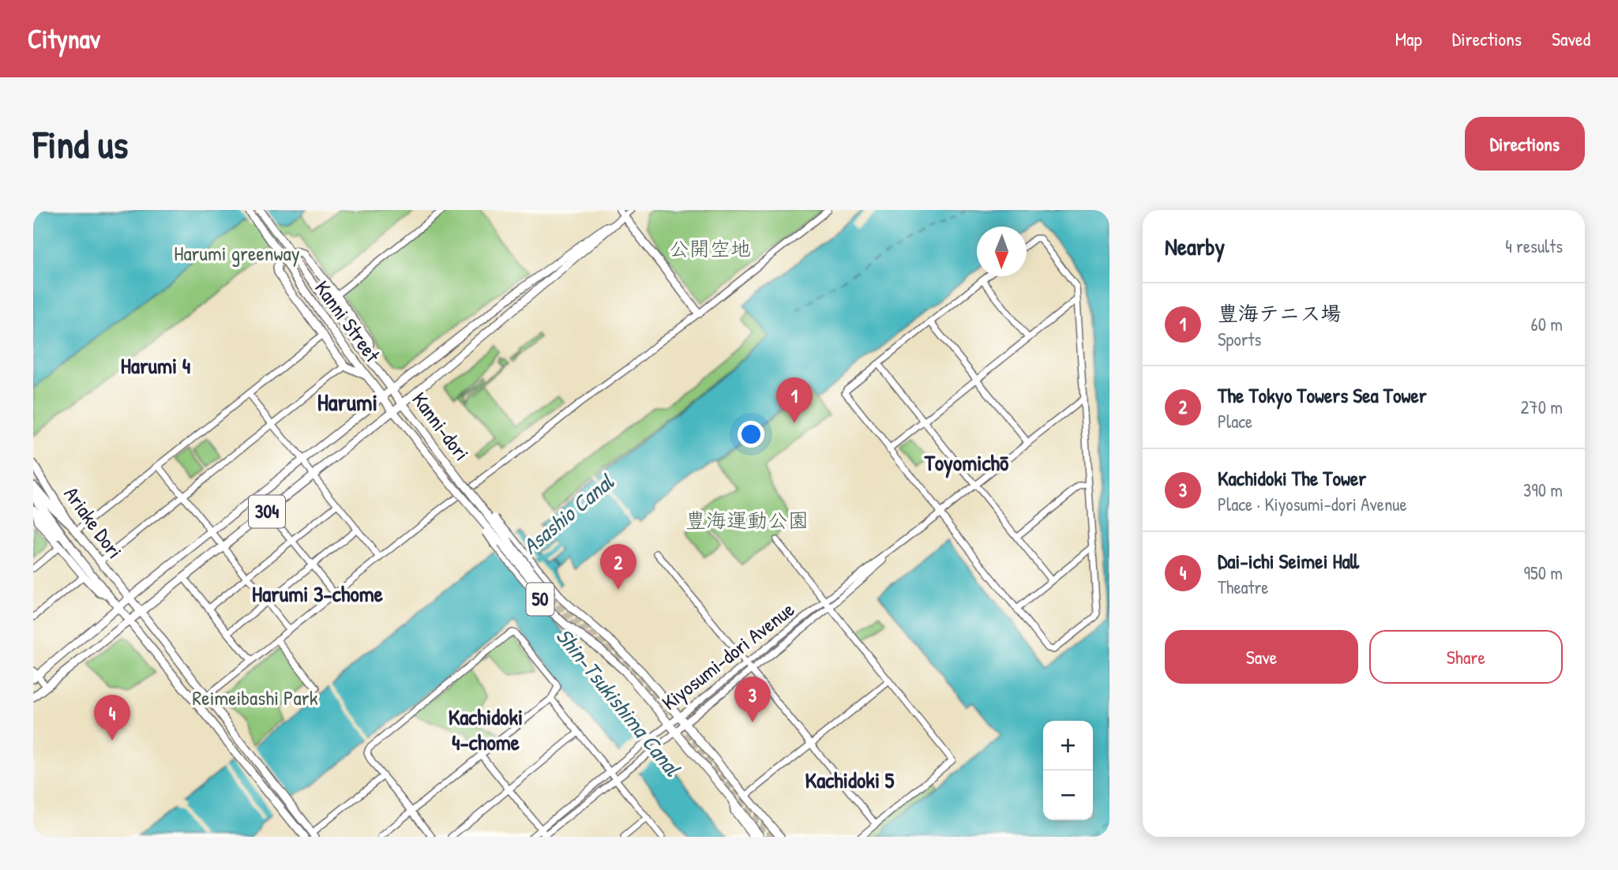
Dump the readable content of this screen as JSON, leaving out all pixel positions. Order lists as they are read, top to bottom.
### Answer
{
  "streets": {
    "main road": [
      "Kanni Street",
      "Kanni-dori",
      "304",
      "Ariake Dori",
      "50"
    ],
    "street": ["Kiyosumi-dori Avenue"]
  },
  "crossings": [
    ["Kanni Street", "Kanni-dori"],
    ["Kanni Street", "304"],
    ["Kanni-dori", "304"],
    ["Kanni-dori", "50"],
    ["304", "Ariake Dori"],
    ["50", "Kiyosumi-dori Avenue"]
  ],
  "districts": [
    "Harumi 4",
    "Harumi",
    "Toyomichō",
    "Harumi 3-chome",
    "Kachidoki 4-chome",
    "Kachidoki 5"
  ],
  "water": ["Asashio Canal", "Shin-Tsukishima Canal"],
  "parks": [
    "公開空地",
    "Harumi greenway",
    "豊海運動公園",
    "Reimeibashi Park"
  ],
  "north": "bottom",
  "page": {
    "header": "Citynav",
    "nav": ["Map", "Directions", "Saved"],
    "buttons": [
      "Directions",
      ["Save", "Share"]
    ],
    "title": "Find us",
    "heading": ["Nearby", "4 results"],
    "list": [
      {
        "mark": "1",
        "name": "豊海テニス場",
        "note": "Sports",
        "value": "60 m"
      },
      {
        "mark": "2",
        "name": "The Tokyo Towers Sea Tower",
        "note": "Place",
        "value": "270 m"
      },
      {
        "mark": "3",
        "name": "Kachidoki The Tower",
        "note": "Place · Kiyosumi-dori Avenue",
        "value": "390 m"
      },
      {
        "mark": "4",
        "name": "Dai-ichi Seimei Hall",
        "note": "Theatre",
        "value": "950 m"
      }
    ],
    "pins": [
      "1",
      "2",
      "3",
      "4"
    ],
    "map_buttons": ["+", "−"]
  }
}
